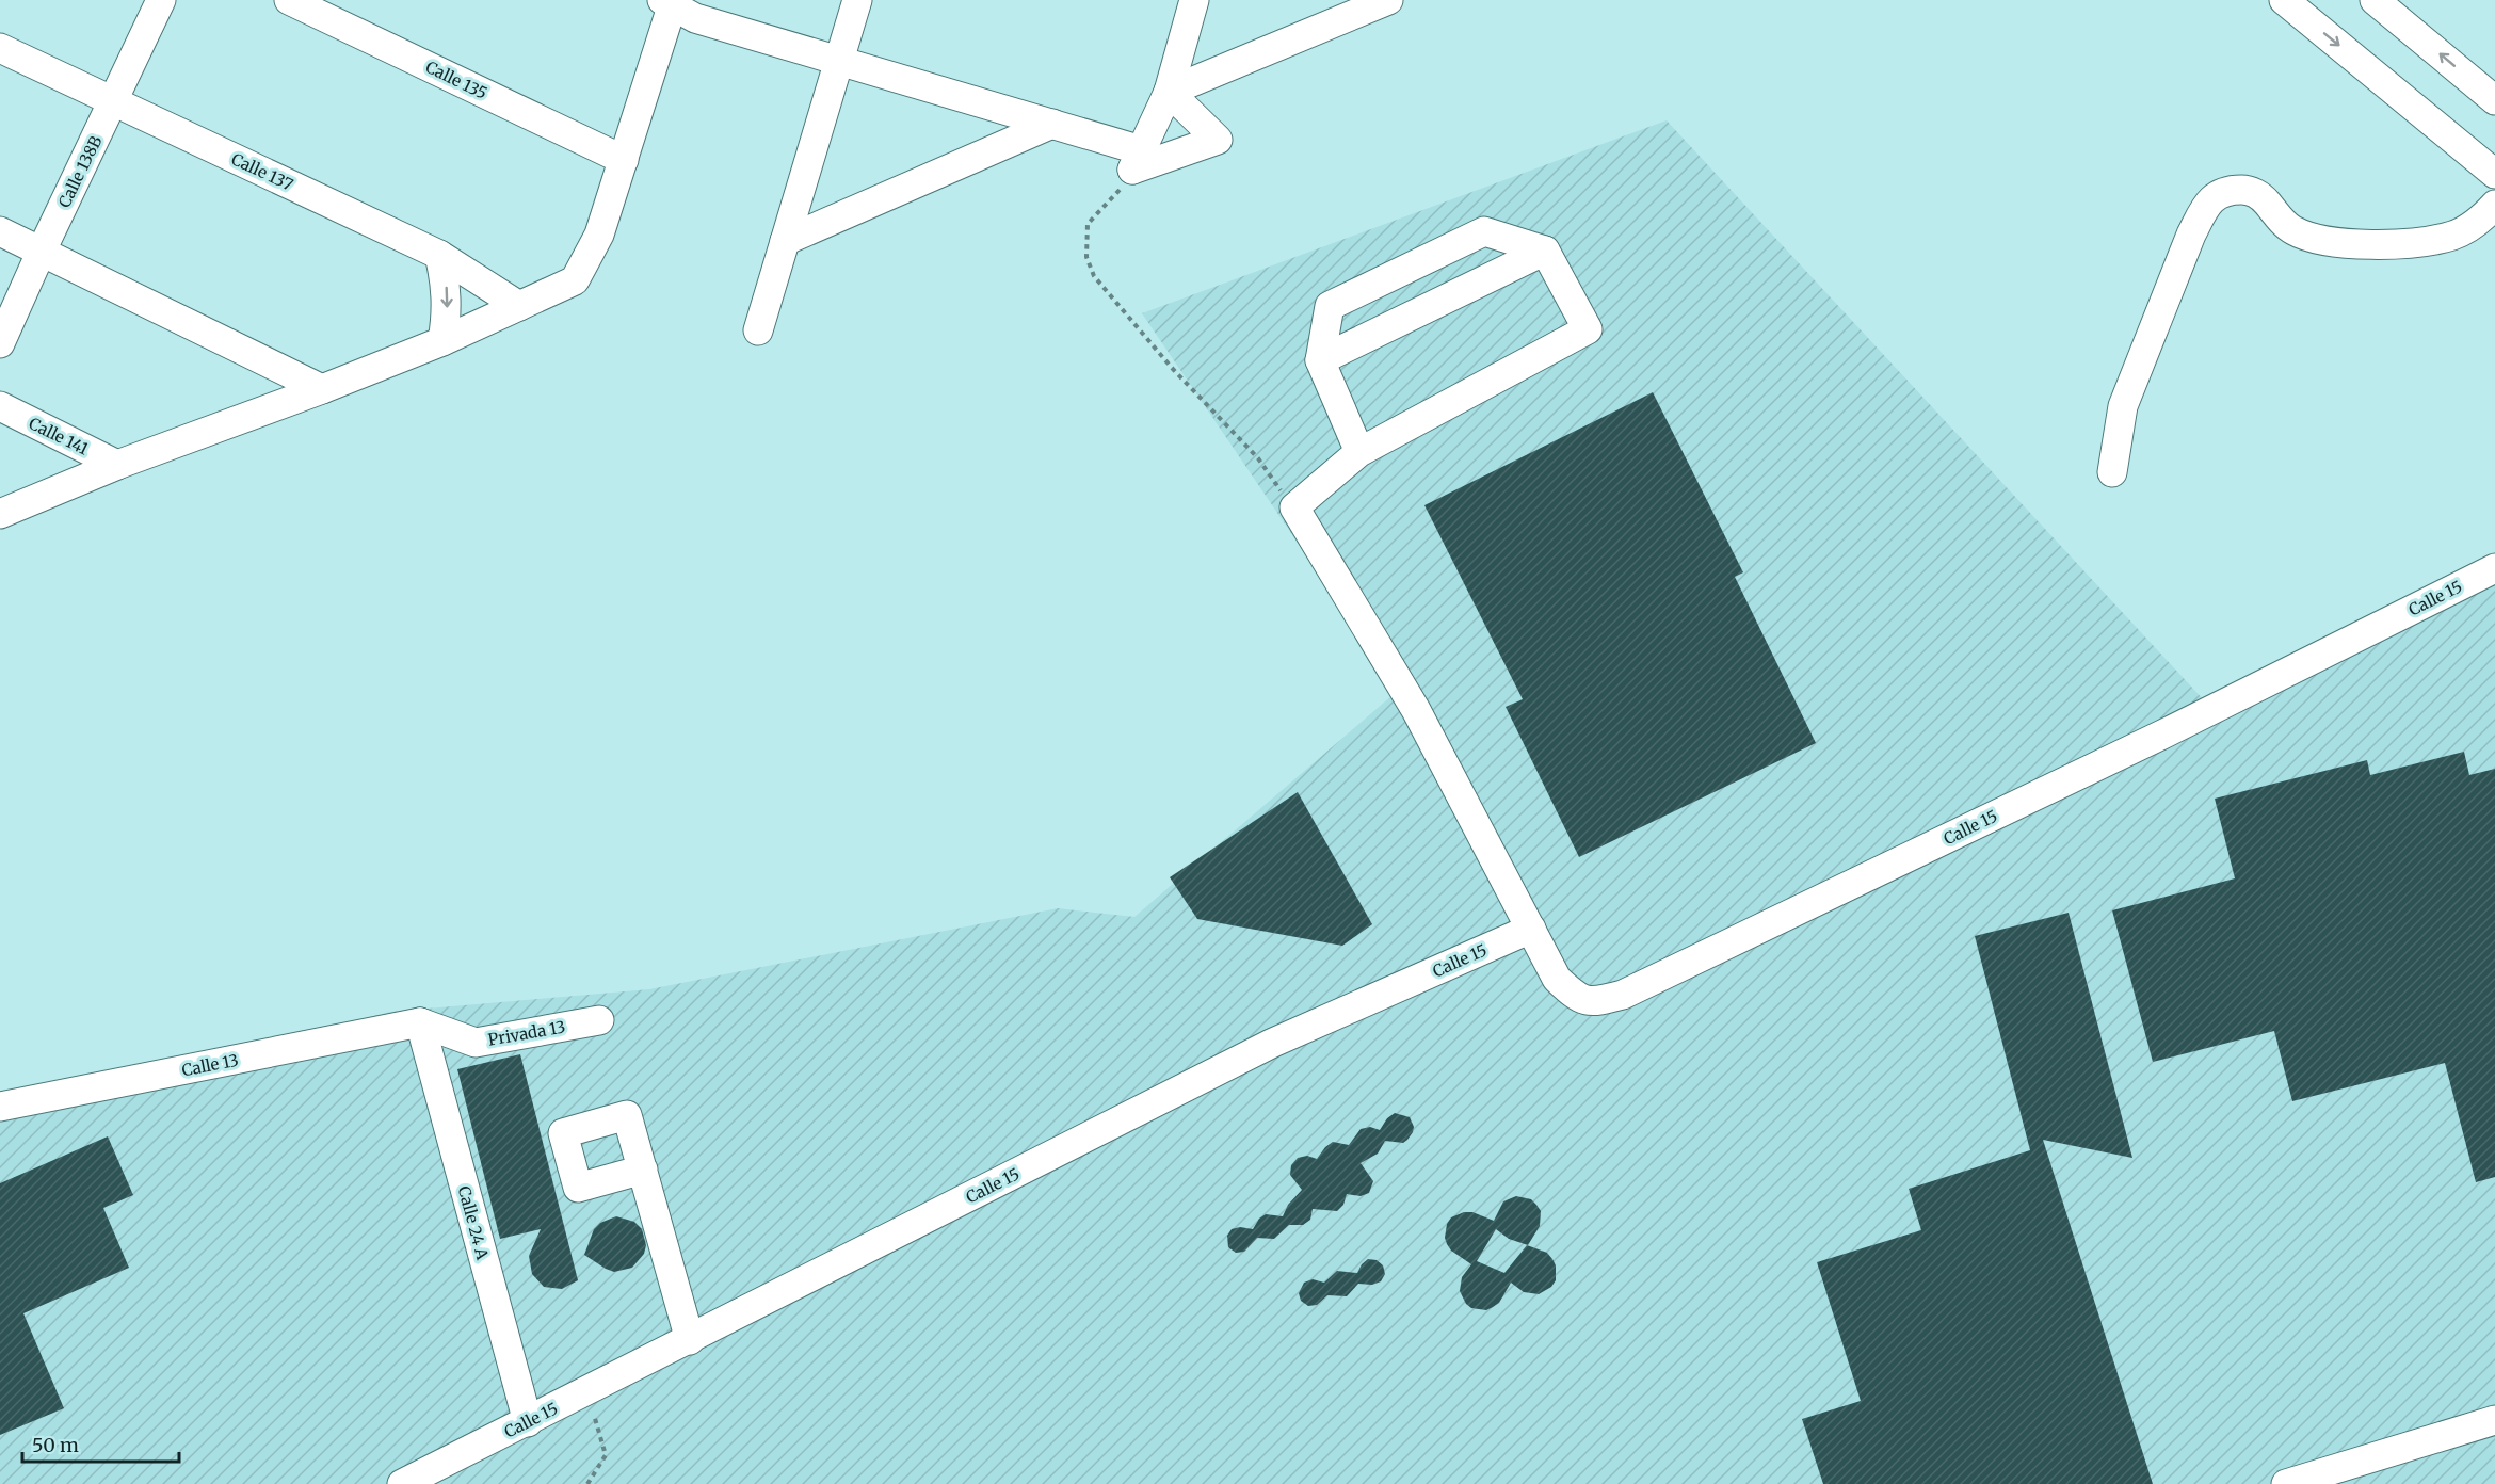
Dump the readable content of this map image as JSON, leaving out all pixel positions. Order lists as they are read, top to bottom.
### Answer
{
  "streets": {
    "street": [
      "Calle 135",
      "Calle 138B",
      "Calle 137",
      "Calle 141",
      "Calle 15",
      "Privada 13",
      "Calle 13",
      "Calle 24 A"
    ]
  },
  "crossings": [
    ["Calle 138B", "Calle 137"],
    ["Calle 15", "Calle 24 A"],
    ["Privada 13", "Calle 13"],
    ["Privada 13", "Calle 24 A"],
    ["Calle 13", "Calle 24 A"]
  ],
  "scale_bar": "50 m"
}
